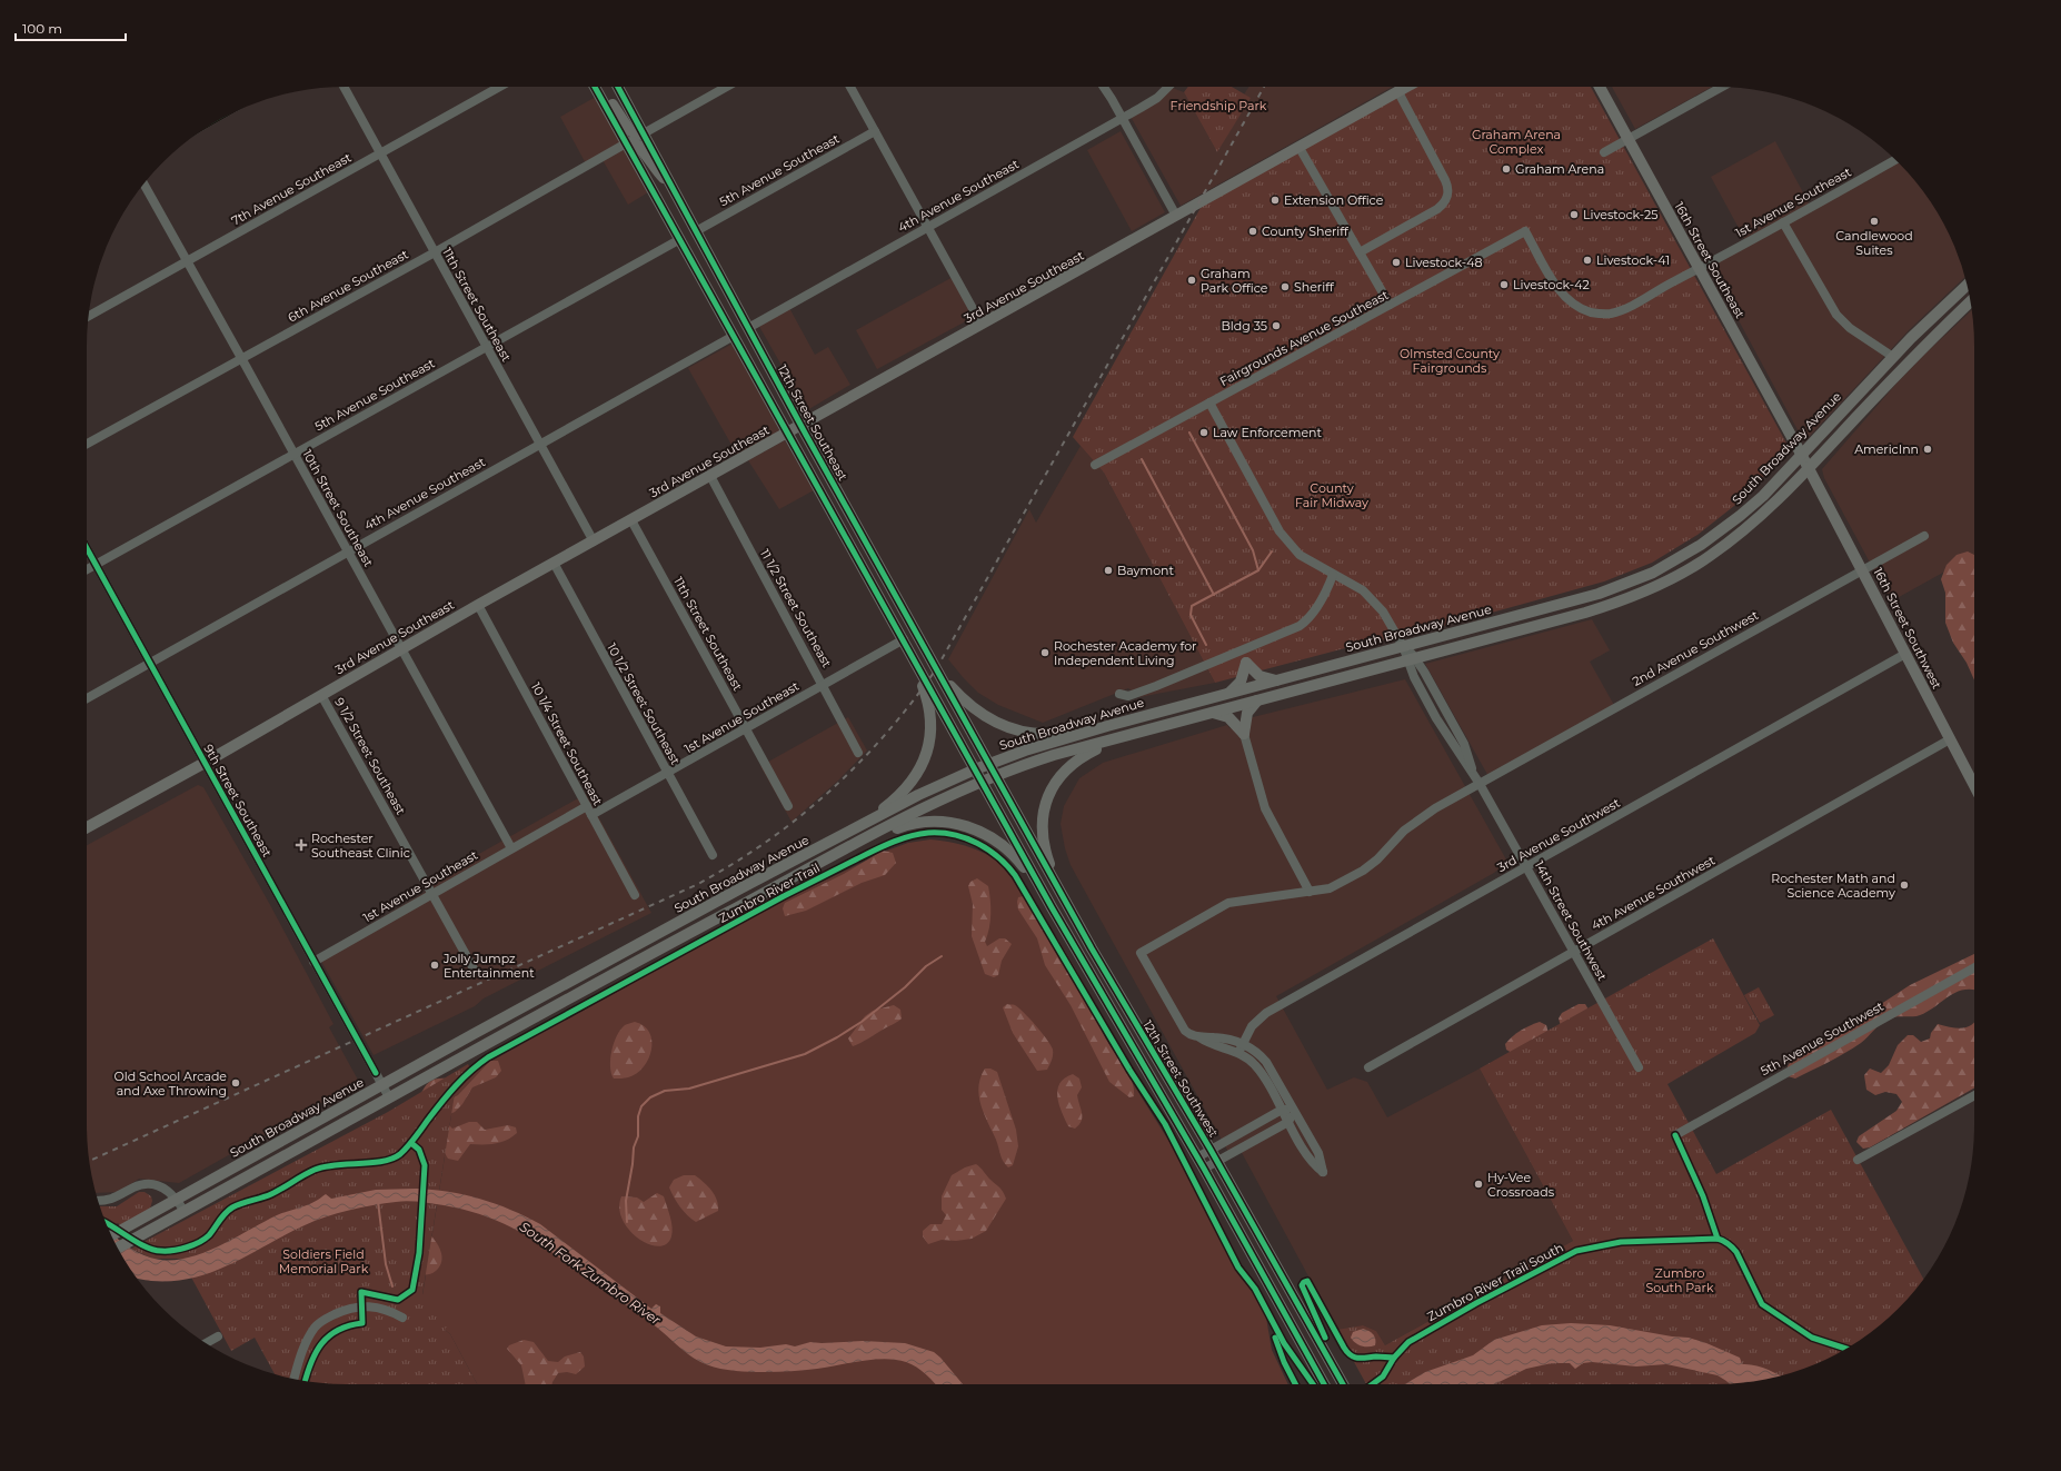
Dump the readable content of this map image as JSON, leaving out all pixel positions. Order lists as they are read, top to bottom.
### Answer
{
  "streets": {
    "main road": [
      "16th Street Southeast",
      "3rd Avenue Southeast",
      "12th Street Southeast",
      "South Broadway Avenue",
      "16th Street Southwest",
      "12th Street Southwest"
    ],
    "street": [
      "5th Avenue Southeast",
      "7th Avenue Southeast",
      "4th Avenue Southeast",
      "1st Avenue Southeast",
      "6th Avenue Southeast",
      "11th Street Southeast",
      "Fairgrounds Avenue Southeast",
      "10th Street Southeast",
      "11 1/2 Street Southeast",
      "2nd Avenue Southwest",
      "10 1/2 Street Southeast",
      "10 1/4 Street Southeast",
      "9 1/2 Street Southeast",
      "9th Street Southeast",
      "3rd Avenue Southwest",
      "4th Avenue Southwest",
      "14th Street Southwest",
      "5th Avenue Southwest"
    ],
    "cycle path": ["Zumbro River Trail", "Zumbro River Trail South"]
  },
  "crossings": [
    ["5th Avenue Southeast", "11th Street Southeast"],
    ["5th Avenue Southeast", "12th Street Southeast"],
    ["5th Avenue Southeast", "10th Street Southeast"],
    ["5th Avenue Southeast", "9th Street Southeast"],
    ["7th Avenue Southeast", "11th Street Southeast"],
    ["7th Avenue Southeast", "10th Street Southeast"],
    ["4th Avenue Southeast", "11th Street Southeast"],
    ["4th Avenue Southeast", "12th Street Southeast"],
    ["4th Avenue Southeast", "10th Street Southeast"],
    ["4th Avenue Southeast", "9th Street Southeast"],
    ["1st Avenue Southeast", "16th Street Southeast"],
    ["1st Avenue Southeast", "11th Street Southeast"],
    ["1st Avenue Southeast", "Fairgrounds Avenue Southeast"],
    ["1st Avenue Southeast", "10th Street Southeast"],
    ["1st Avenue Southeast", "11 1/2 Street Southeast"],
    ["1st Avenue Southeast", "10 1/2 Street Southeast"],
    ["1st Avenue Southeast", "10 1/4 Street Southeast"],
    ["1st Avenue Southeast", "9 1/2 Street Southeast"],
    ["1st Avenue Southeast", "9th Street Southeast"],
    ["16th Street Southeast", "South Broadway Avenue"],
    ["16th Street Southeast", "16th Street Southwest"],
    ["6th Avenue Southeast", "11th Street Southeast"],
    ["6th Avenue Southeast", "10th Street Southeast"],
    ["3rd Avenue Southeast", "11th Street Southeast"],
    ["3rd Avenue Southeast", "12th Street Southeast"],
    ["3rd Avenue Southeast", "10th Street Southeast"],
    ["3rd Avenue Southeast", "11 1/2 Street Southeast"],
    ["3rd Avenue Southeast", "10 1/2 Street Southeast"],
    ["3rd Avenue Southeast", "10 1/4 Street Southeast"],
    ["3rd Avenue Southeast", "9 1/2 Street Southeast"],
    ["3rd Avenue Southeast", "9th Street Southeast"],
    ["Fairgrounds Avenue Southeast", "14th Street Southwest"],
    ["12th Street Southeast", "South Broadway Avenue"],
    ["12th Street Southeast", "12th Street Southwest"],
    ["South Broadway Avenue", "16th Street Southwest"],
    ["South Broadway Avenue", "9th Street Southeast"],
    ["South Broadway Avenue", "14th Street Southwest"],
    ["South Broadway Avenue", "12th Street Southwest"],
    ["16th Street Southwest", "2nd Avenue Southwest"],
    ["16th Street Southwest", "3rd Avenue Southwest"],
    ["16th Street Southwest", "4th Avenue Southwest"],
    ["2nd Avenue Southwest", "14th Street Southwest"],
    ["3rd Avenue Southwest", "14th Street Southwest"],
    ["4th Avenue Southwest", "14th Street Southwest"]
  ],
  "water": ["South Fork Zumbro River"],
  "parks": [
    "Friendship Park",
    "Graham Arena Complex",
    "Olmsted County Fairgrounds",
    "County Fair Midway",
    "Soldiers Field Memorial Park",
    "Zumbro South Park"
  ],
  "places": {
    "other": [
      "Graham Arena",
      "Extension Office",
      "Livestock-25",
      "Candlewood Suites",
      "County Sheriff",
      "Livestock-41",
      "Livestock-48",
      "Graham Park Office",
      "Livestock-42",
      "Sheriff",
      "Bldg 35",
      "Law Enforcement",
      "AmericInn",
      "Baymont",
      "Rochester Academy for Independent Living",
      "Rochester Math and Science Academy",
      "Jolly Jumpz Entertainment",
      "Old School Arcade and Axe Throwing",
      "Hy-Vee Crossroads"
    ],
    "health": ["Rochester Southeast Clinic"]
  },
  "scale_bar": "100 m"
}
